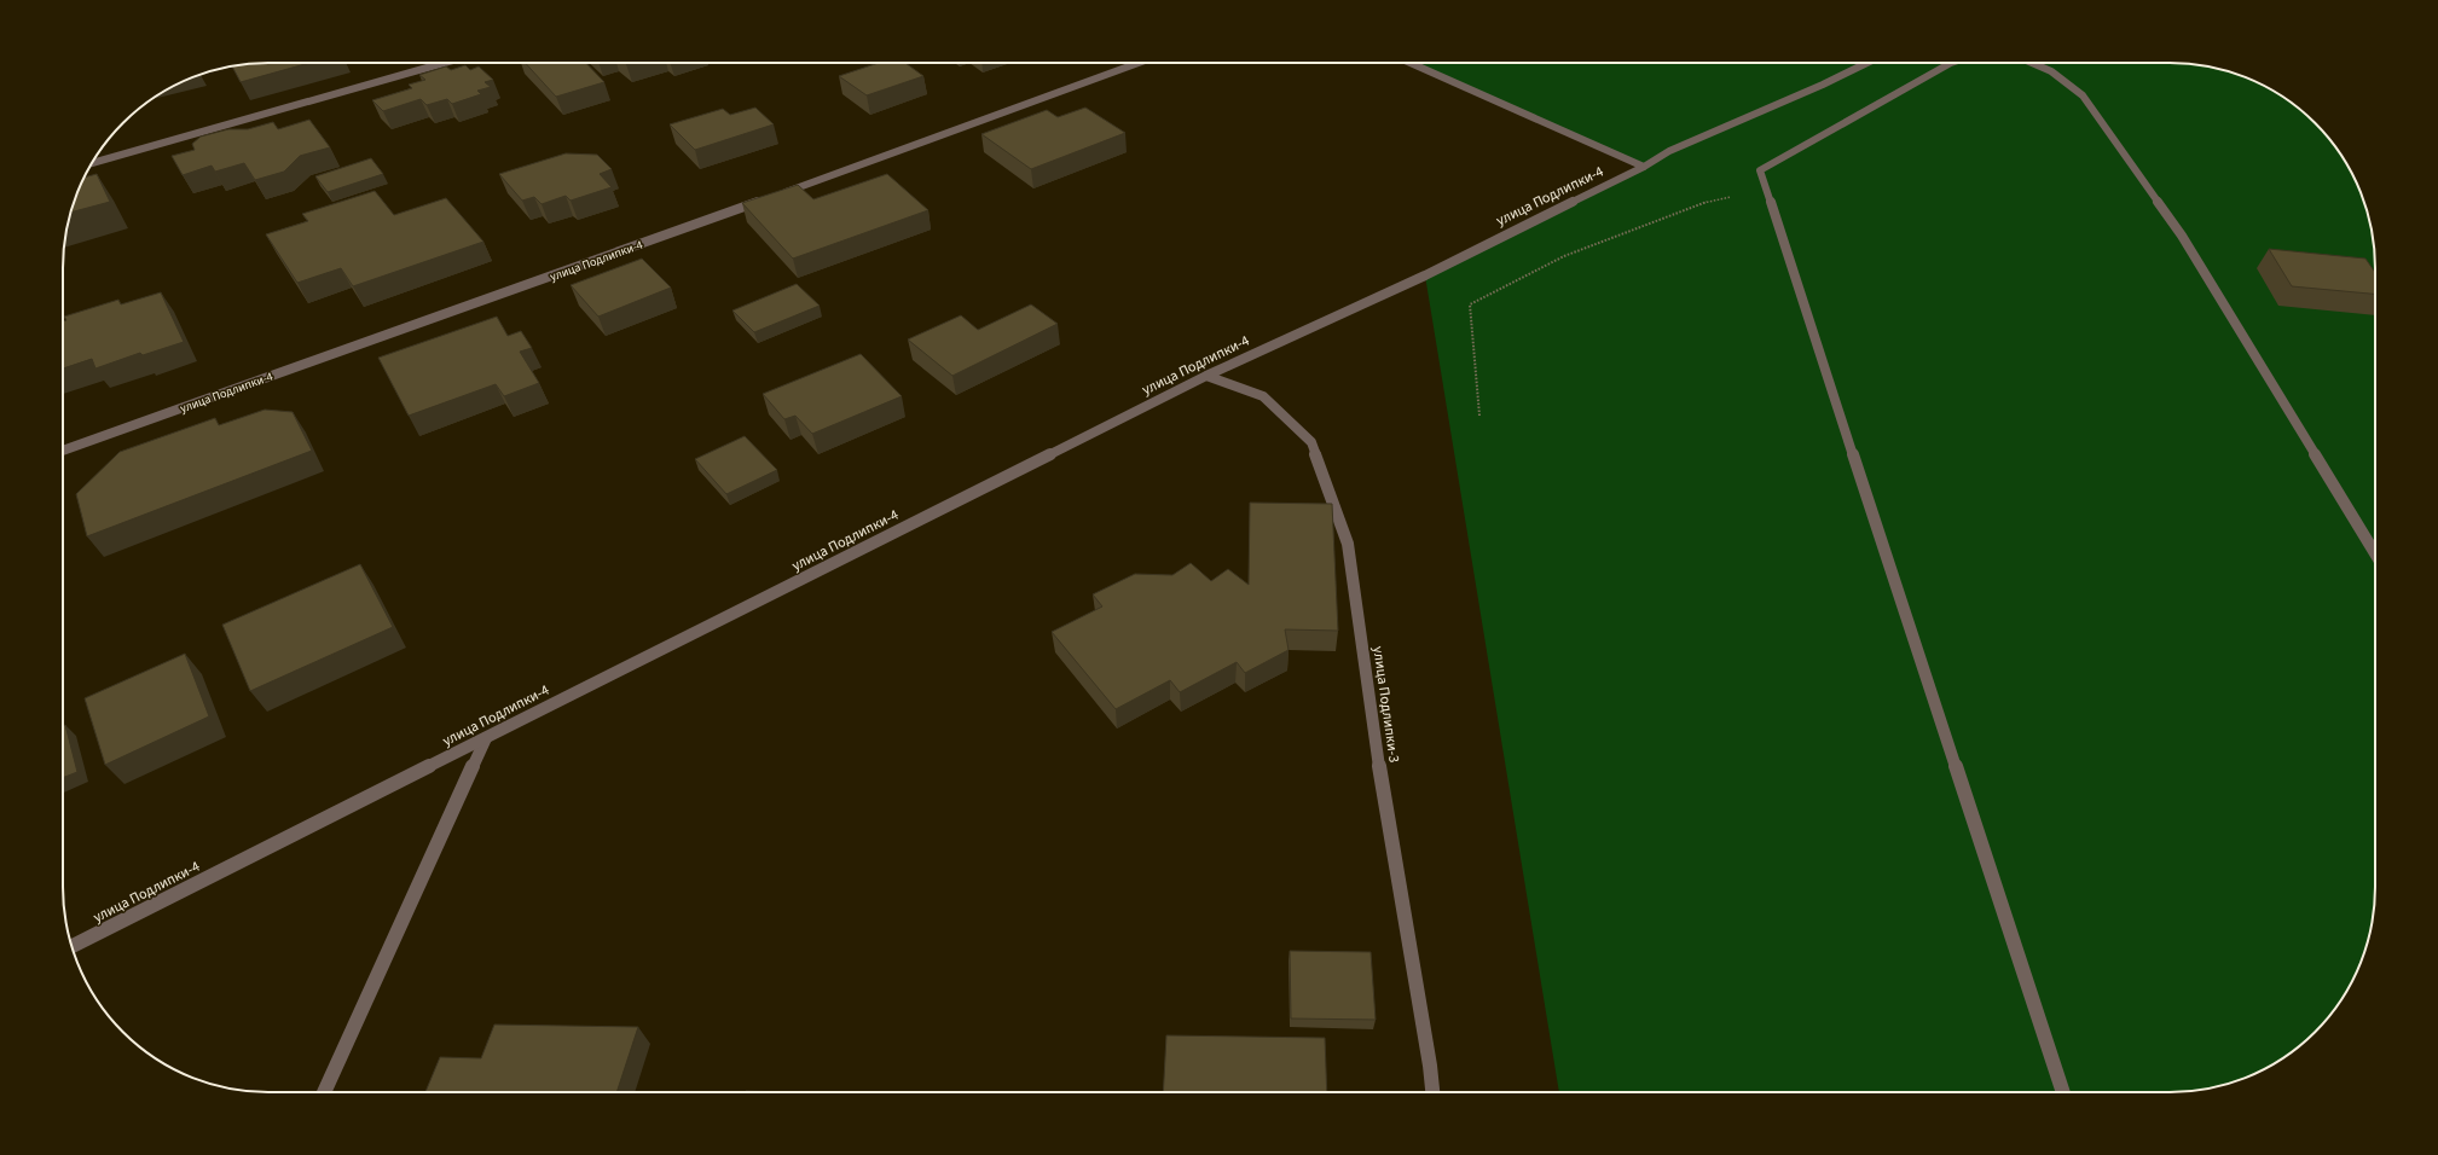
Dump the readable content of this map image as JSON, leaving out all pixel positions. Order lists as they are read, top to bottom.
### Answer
{
  "streets": {
    "street": ["улица Подлипки-4", "улица Подлипки-3"]
  },
  "crossings": [
    ["улица Подлипки-4", "улица Подлипки-3"]
  ]
}
